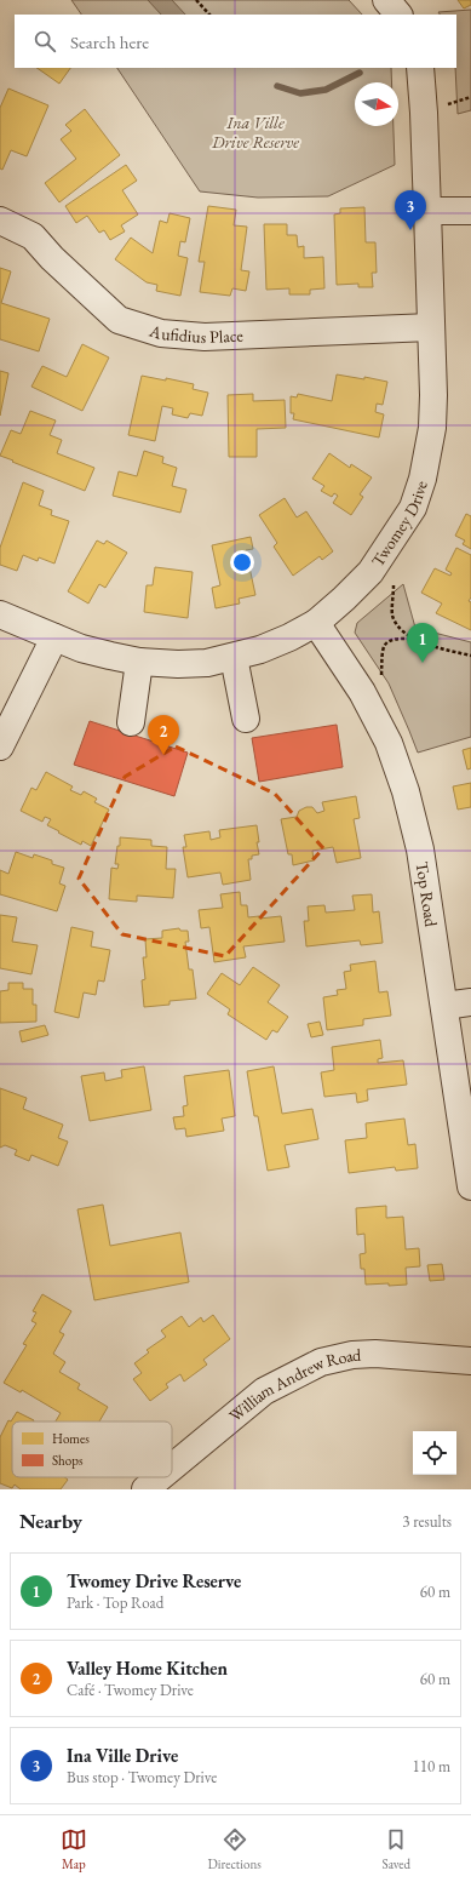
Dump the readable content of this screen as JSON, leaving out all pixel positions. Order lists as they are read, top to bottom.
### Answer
{
  "streets": {
    "street": [
      "Aufidius Place",
      "Twomey Drive",
      "Top Road",
      "William Andrew Road"
    ]
  },
  "crossings": [
    ["Aufidius Place", "Twomey Drive"],
    ["Twomey Drive", "Top Road"]
  ],
  "parks": ["Ina Ville Drive Reserve"],
  "legend": ["Homes", "Shops"],
  "north": "right",
  "page": {
    "search": "Search here",
    "pins": ["3", "1", "2"],
    "heading": ["Nearby", "3 results"],
    "list": [
      {
        "mark": "1",
        "name": "Twomey Drive Reserve",
        "note": "Park · Top Road",
        "value": "60 m"
      },
      {
        "mark": "2",
        "name": "Valley Home Kitchen",
        "note": "Café · Twomey Drive",
        "value": "60 m"
      },
      {
        "mark": "3",
        "name": "Ina Ville Drive",
        "note": "Bus stop · Twomey Drive",
        "value": "110 m"
      }
    ],
    "nav": ["Map", "Directions", "Saved"]
  }
}
